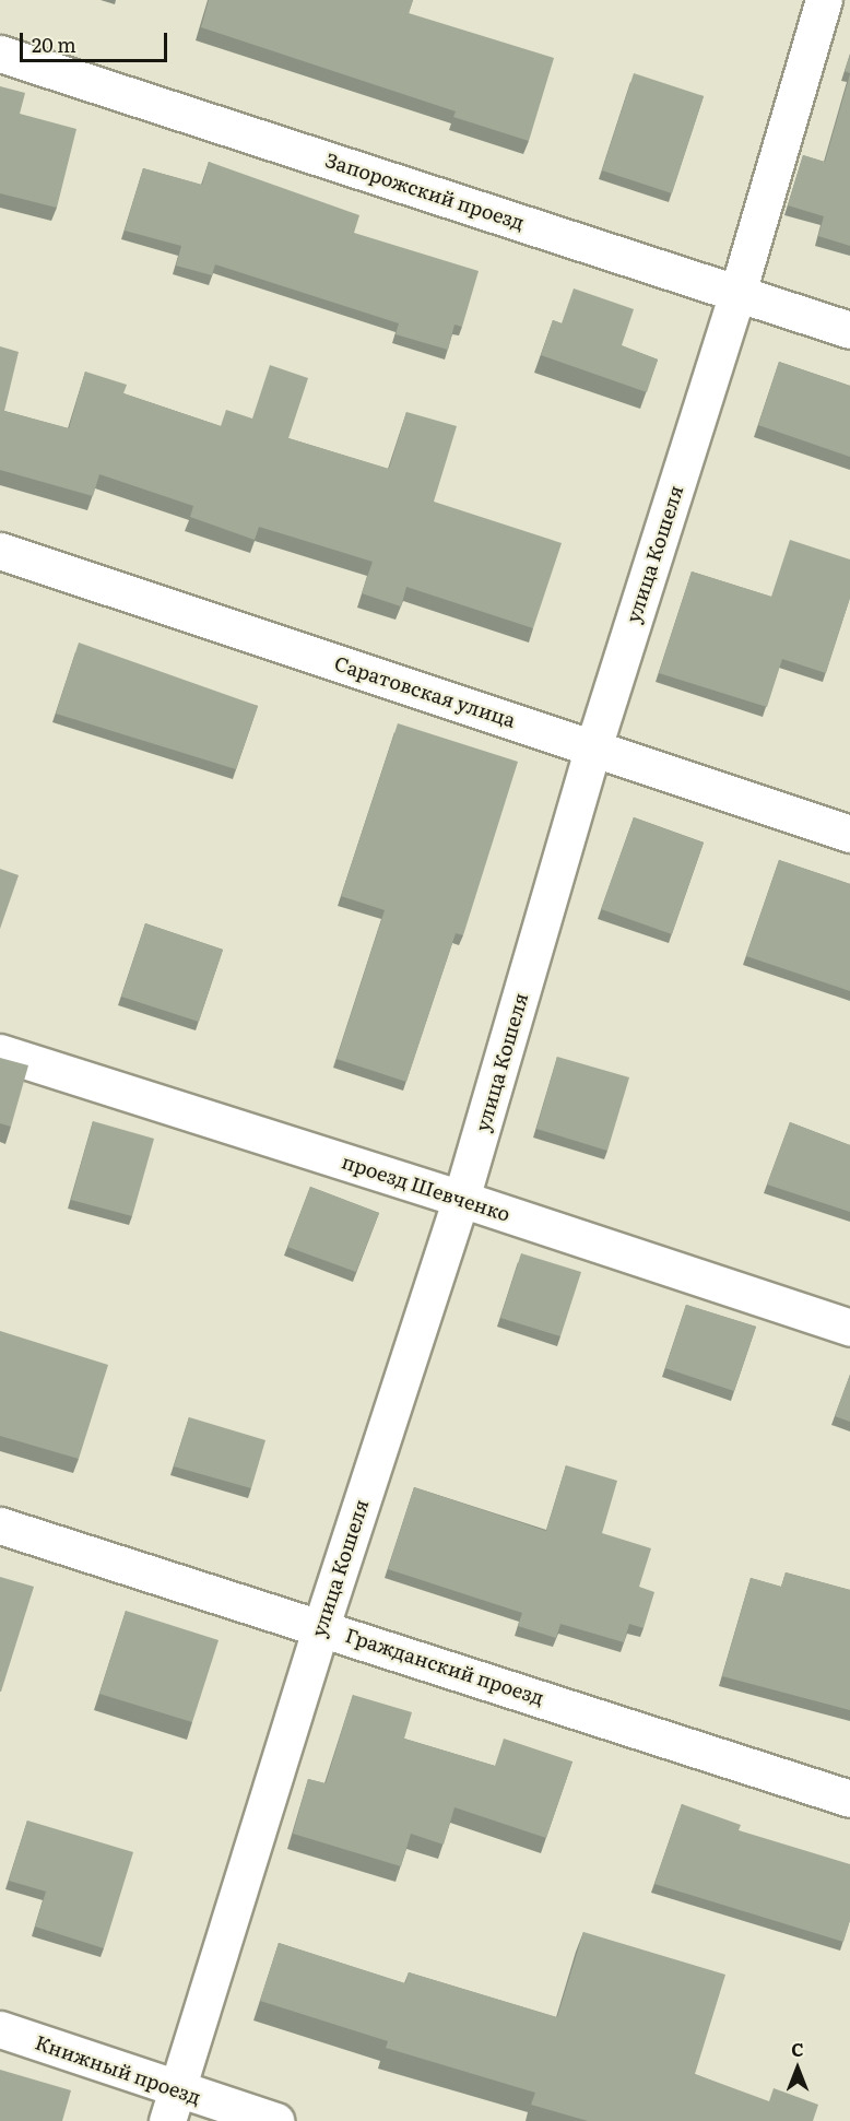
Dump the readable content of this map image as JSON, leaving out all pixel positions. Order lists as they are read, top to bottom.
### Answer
{
  "streets": {
    "street": [
      "Запорожский проезд",
      "улица Кошеля",
      "Саратовская улица",
      "проезд Шевченко",
      "Гражданский проезд",
      "Книжный проезд"
    ]
  },
  "crossings": [
    ["Запорожский проезд", "улица Кошеля"],
    ["улица Кошеля", "Саратовская улица"],
    ["улица Кошеля", "проезд Шевченко"],
    ["улица Кошеля", "Гражданский проезд"],
    ["улица Кошеля", "Книжный проезд"]
  ],
  "scale_bar": "20 m",
  "north": "top"
}
